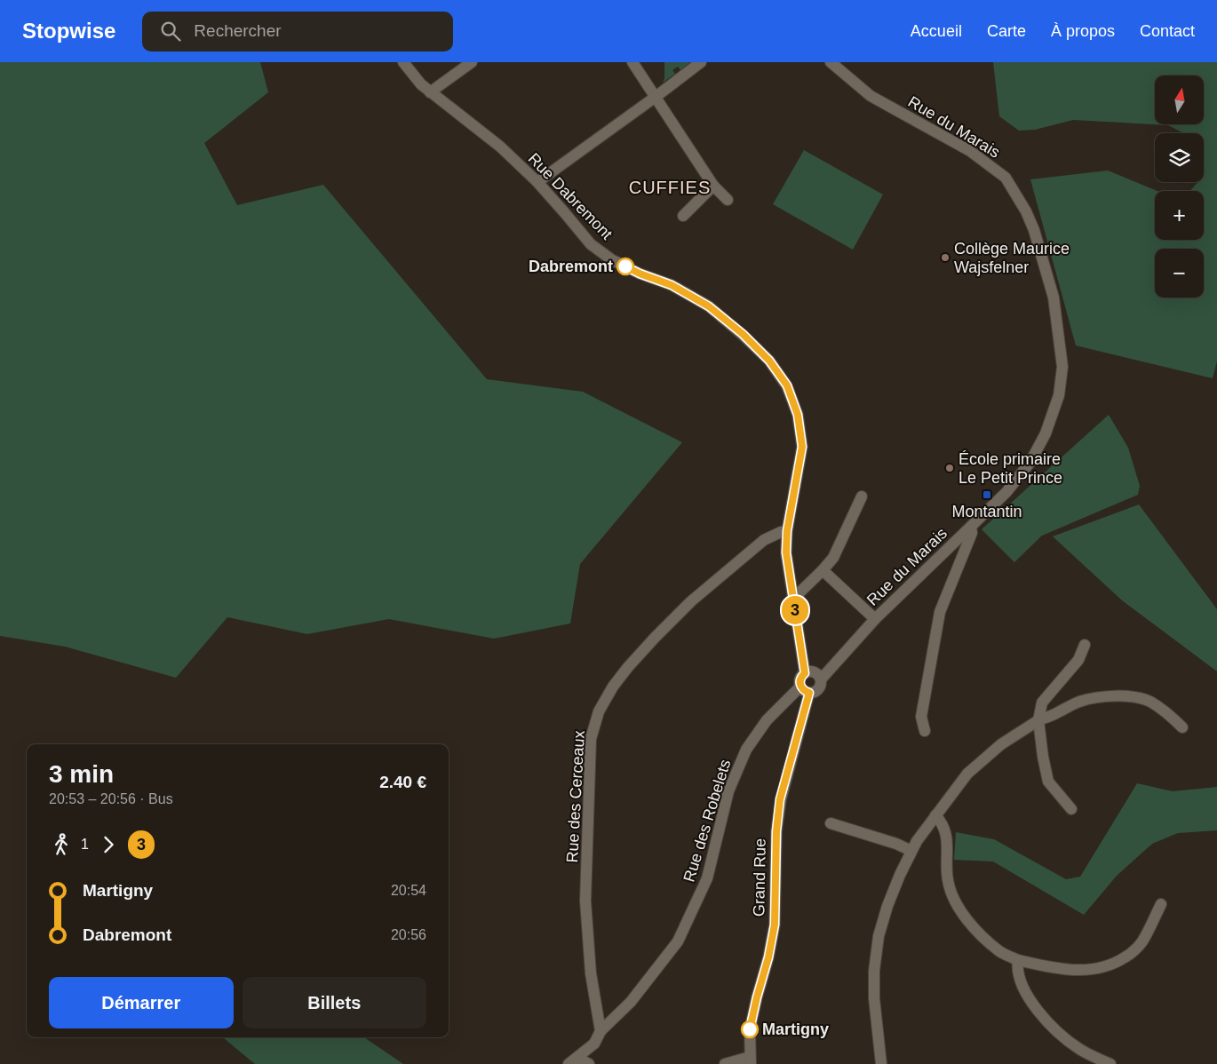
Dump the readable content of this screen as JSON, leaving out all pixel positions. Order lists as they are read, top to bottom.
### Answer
{
  "streets": {
    "street": [
      "Rue du Marais",
      "Rue Dabremont",
      "Rue des Cerceaux",
      "Rue des Robelets",
      "Grand Rue"
    ]
  },
  "crossings": [
    ["Rue du Marais", "Rue Dabremont"],
    ["Rue du Marais", "Rue des Robelets"],
    ["Rue du Marais", "Grand Rue"],
    ["Rue Dabremont", "Rue des Cerceaux"],
    ["Rue Dabremont", "Rue des Robelets"],
    ["Rue Dabremont", "Grand Rue"],
    ["Rue des Cerceaux", "Rue des Robelets"],
    ["Rue des Robelets", "Grand Rue"]
  ],
  "districts": ["CUFFIES"],
  "places": {
    "other": [
      "Collège Maurice Wajsfelner",
      "Dabremont",
      "École primaire Le Petit Prince",
      "Martigny"
    ],
    "transit": ["Montantin"]
  },
  "lines": ["bus line 3"],
  "north": "top",
  "page": {
    "header": "Stopwise",
    "search": "Rechercher",
    "nav": [
      "Accueil",
      "Carte",
      "À propos",
      "Contact"
    ],
    "on_map": "3",
    "map_buttons": ["+", "−"],
    "heading": ["3 min", "20:53 – 20:56 · Bus", "2.40 €"],
    "legs": ["1", "3"],
    "list": [
      {
        "name": "Martigny",
        "value": "20:54"
      },
      {
        "name": "Dabremont",
        "value": "20:56"
      }
    ],
    "buttons": ["Démarrer", "Billets"]
  }
}
